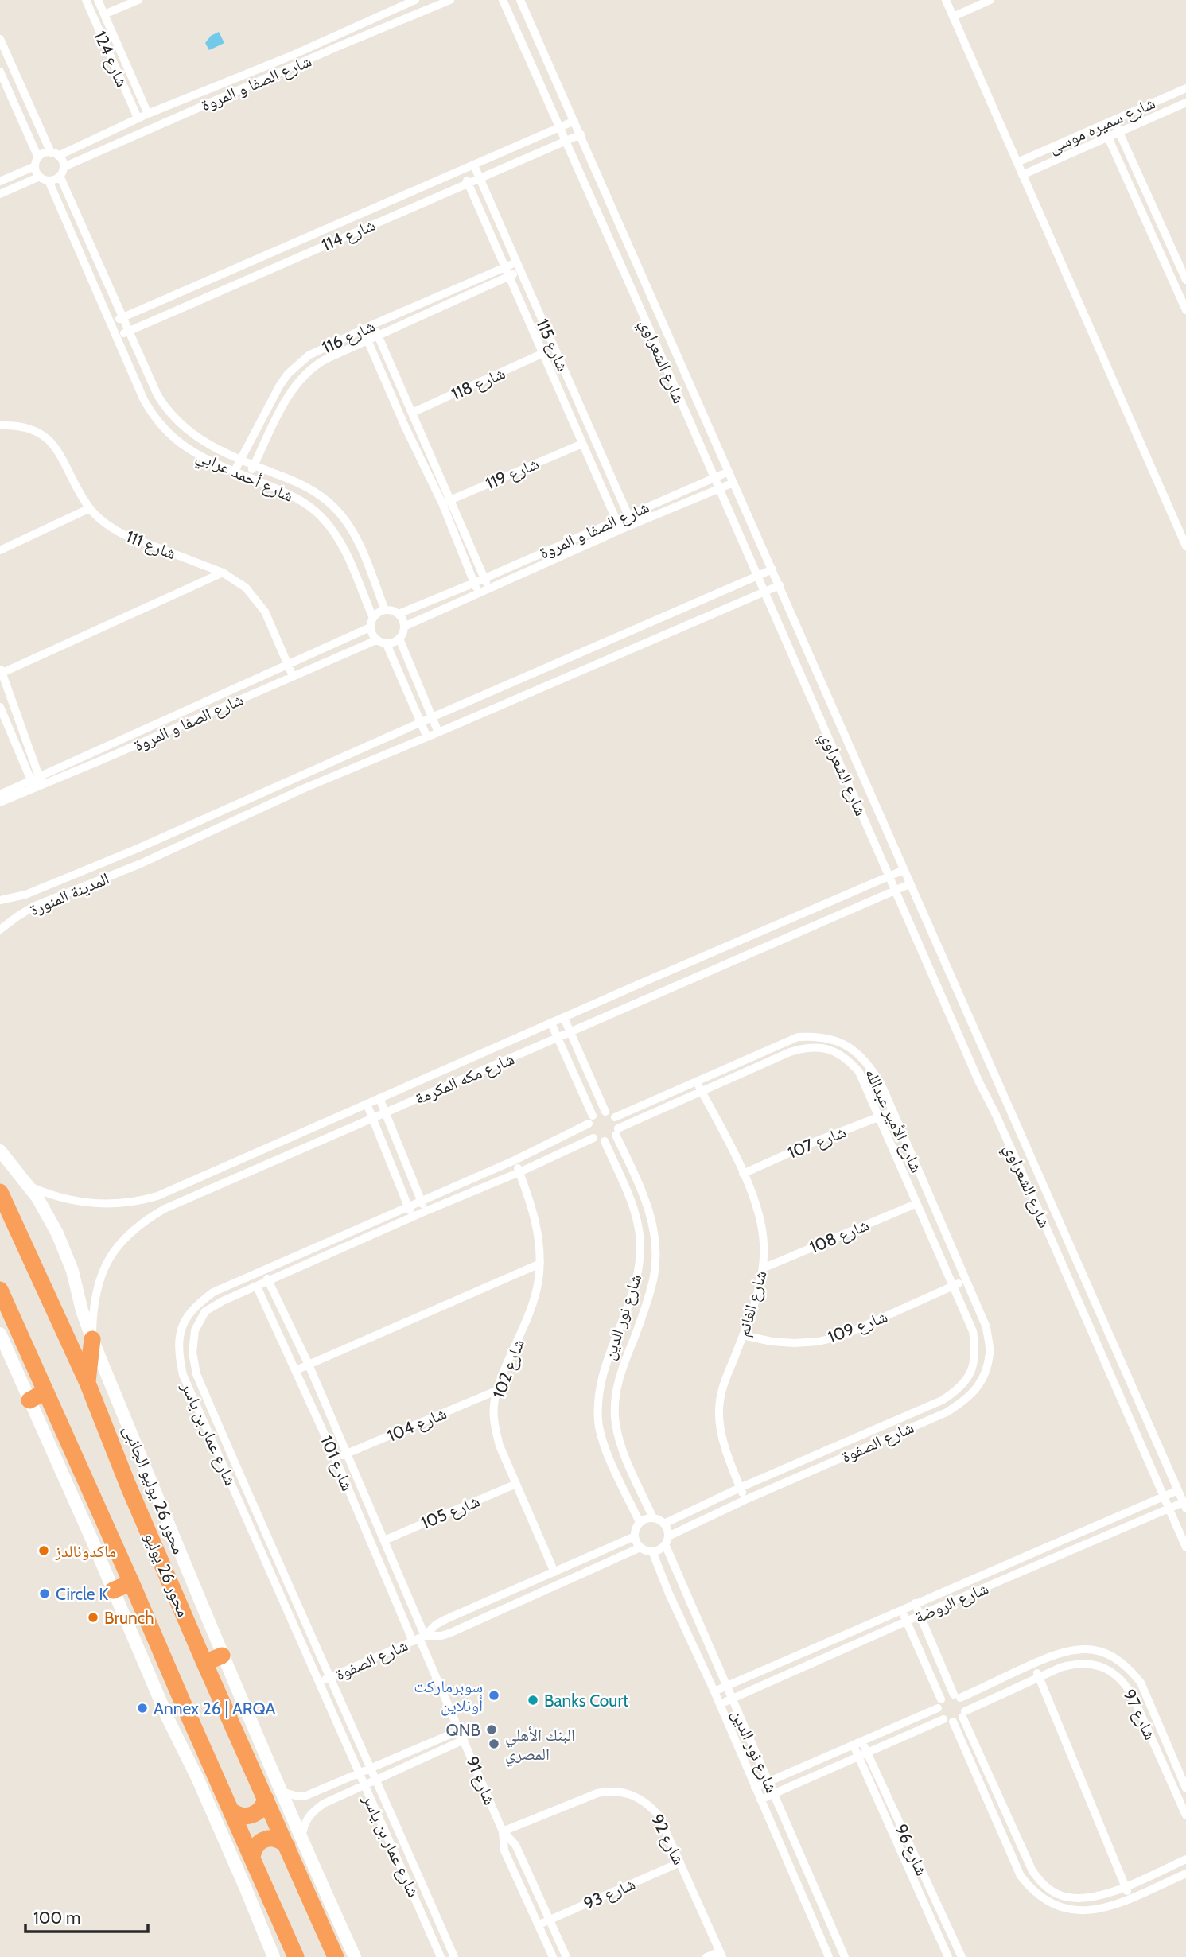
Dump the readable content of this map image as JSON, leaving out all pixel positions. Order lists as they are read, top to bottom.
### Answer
{
  "streets": {
    "highway": ["محور 26 يوليو"],
    "street": [
      "شارع 124",
      "شارع الصفا و المروة",
      "شارع سميره موسى",
      "شارع 114",
      "شارع 116",
      "شارع 115",
      "شارع الشعراوي",
      "شارع 118",
      "شارع 119",
      "شارع أحمد عرابي",
      "شارع 111",
      "المدينة المنورة",
      "شارع مكه المكرمة",
      "شارع الأمير عبدالله",
      "شارع 107",
      "شارع 108",
      "شارع الغانم",
      "شارع نور الدين",
      "شارع 109",
      "شارع 102",
      "شارع 104",
      "شارع عمار بن ياسر",
      "شارع الصفوة",
      "شارع 101",
      "محور 26 يوليو الجانبى",
      "شارع 105",
      "شارع الروضة",
      "شارع 97",
      "شارع 91",
      "شارع 92",
      "شارع 96",
      "شارع 93"
    ]
  },
  "crossings": [
    ["شارع 124", "شارع الصفا و المروة"],
    ["شارع الصفا و المروة", "شارع 115"],
    ["شارع الصفا و المروة", "شارع الشعراوي"],
    ["شارع الصفا و المروة", "شارع أحمد عرابي"],
    ["شارع الصفا و المروة", "شارع 111"],
    ["شارع 114", "شارع 115"],
    ["شارع 114", "شارع الشعراوي"],
    ["شارع 114", "شارع أحمد عرابي"],
    ["شارع 116", "شارع 115"],
    ["شارع 116", "شارع أحمد عرابي"],
    ["شارع 115", "شارع 118"],
    ["شارع 115", "شارع 119"],
    ["شارع الشعراوي", "المدينة المنورة"],
    ["شارع الشعراوي", "شارع مكه المكرمة"],
    ["شارع الشعراوي", "شارع الروضة"],
    ["شارع مكه المكرمة", "محور 26 يوليو الجانبى"],
    ["شارع الأمير عبدالله", "شارع 107"],
    ["شارع الأمير عبدالله", "شارع 108"],
    ["شارع الأمير عبدالله", "شارع الغانم"],
    ["شارع الأمير عبدالله", "شارع نور الدين"],
    ["شارع الأمير عبدالله", "شارع 109"],
    ["شارع الأمير عبدالله", "شارع عمار بن ياسر"],
    ["شارع الأمير عبدالله", "شارع الصفوة"],
    ["شارع 107", "شارع الغانم"],
    ["شارع 108", "شارع الغانم"],
    ["شارع الغانم", "شارع 109"],
    ["شارع الغانم", "شارع الصفوة"],
    ["شارع نور الدين", "شارع عمار بن ياسر"],
    ["شارع نور الدين", "شارع الصفوة"],
    ["شارع نور الدين", "شارع الروضة"],
    ["شارع 109", "شارع الصفوة"],
    ["شارع 102", "شارع 104"],
    ["شارع 102", "شارع عمار بن ياسر"],
    ["شارع 102", "شارع الصفوة"],
    ["شارع 102", "شارع 105"],
    ["شارع 104", "شارع 101"],
    ["شارع عمار بن ياسر", "شارع الصفوة"],
    ["شارع عمار بن ياسر", "شارع 101"],
    ["شارع الصفوة", "شارع 101"],
    ["شارع الصفوة", "شارع 91"],
    ["شارع 101", "شارع 105"],
    ["شارع 101", "شارع 91"],
    ["محور 26 يوليو الجانبى", "محور 26 يوليو"],
    ["شارع 91", "شارع 92"],
    ["شارع 91", "شارع 93"],
    ["شارع 92", "شارع 93"]
  ],
  "places": [
    "ماكدونالدز",
    "Circle K",
    "Brunch",
    "سوبرماركت أونلاين",
    "Banks Court",
    "Annex 26 | ARQA",
    "QNB",
    "البنك الأهلي المصري"
  ],
  "scale_bar": "100 m"
}
